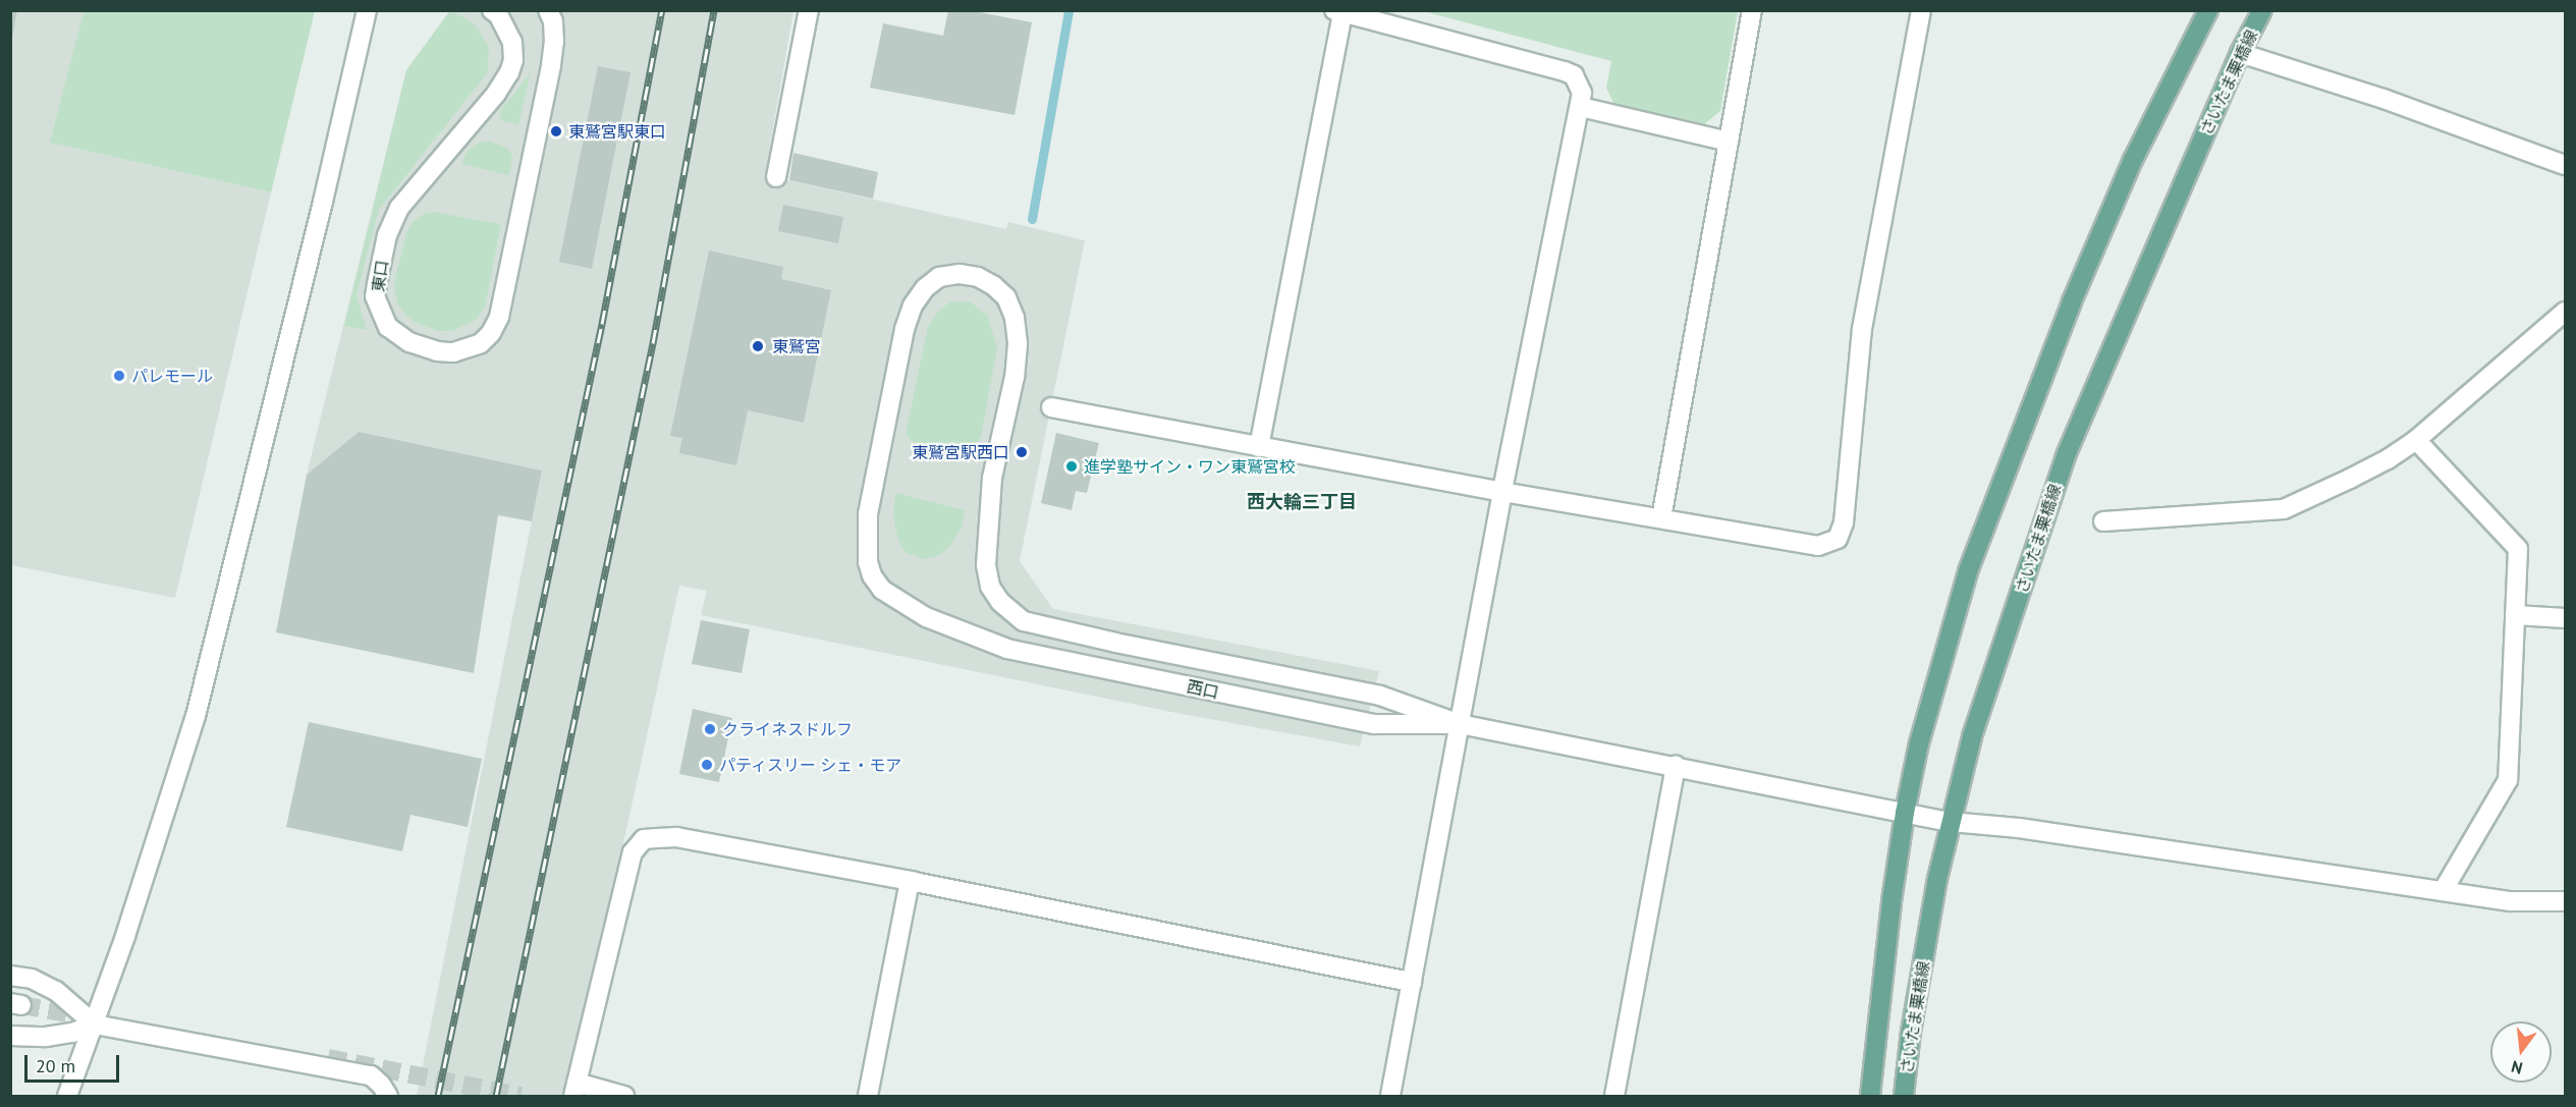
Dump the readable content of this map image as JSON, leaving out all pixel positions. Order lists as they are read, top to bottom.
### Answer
{
  "streets": {
    "main road": ["さいたま栗橋線"],
    "street": ["東口", "西口"]
  },
  "districts": ["西大輪三丁目"],
  "places": [
    "東鷲宮駅東口",
    "東鷲宮",
    "パレモール",
    "東鷲宮駅西口",
    "進学塾サイン・ワン東鷲宮校",
    "クライネスドルフ",
    "パティスリー シェ・モア"
  ],
  "scale_bar": "20 m",
  "north": "bottom"
}
